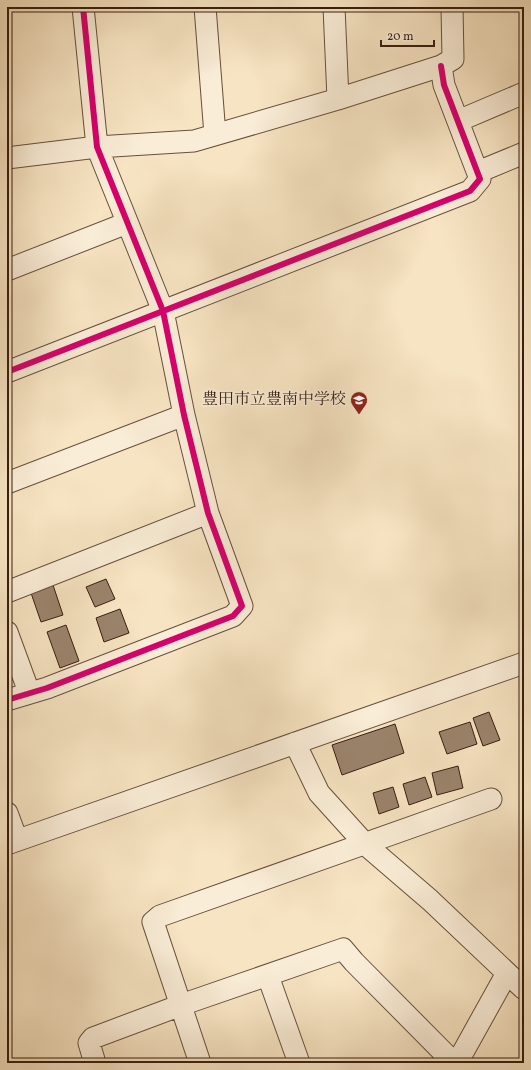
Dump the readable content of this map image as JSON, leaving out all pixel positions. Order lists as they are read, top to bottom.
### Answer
{
  "places": {
    "school or university": ["豊田市立豊南中学校"]
  },
  "scale_bar": "20 m"
}
